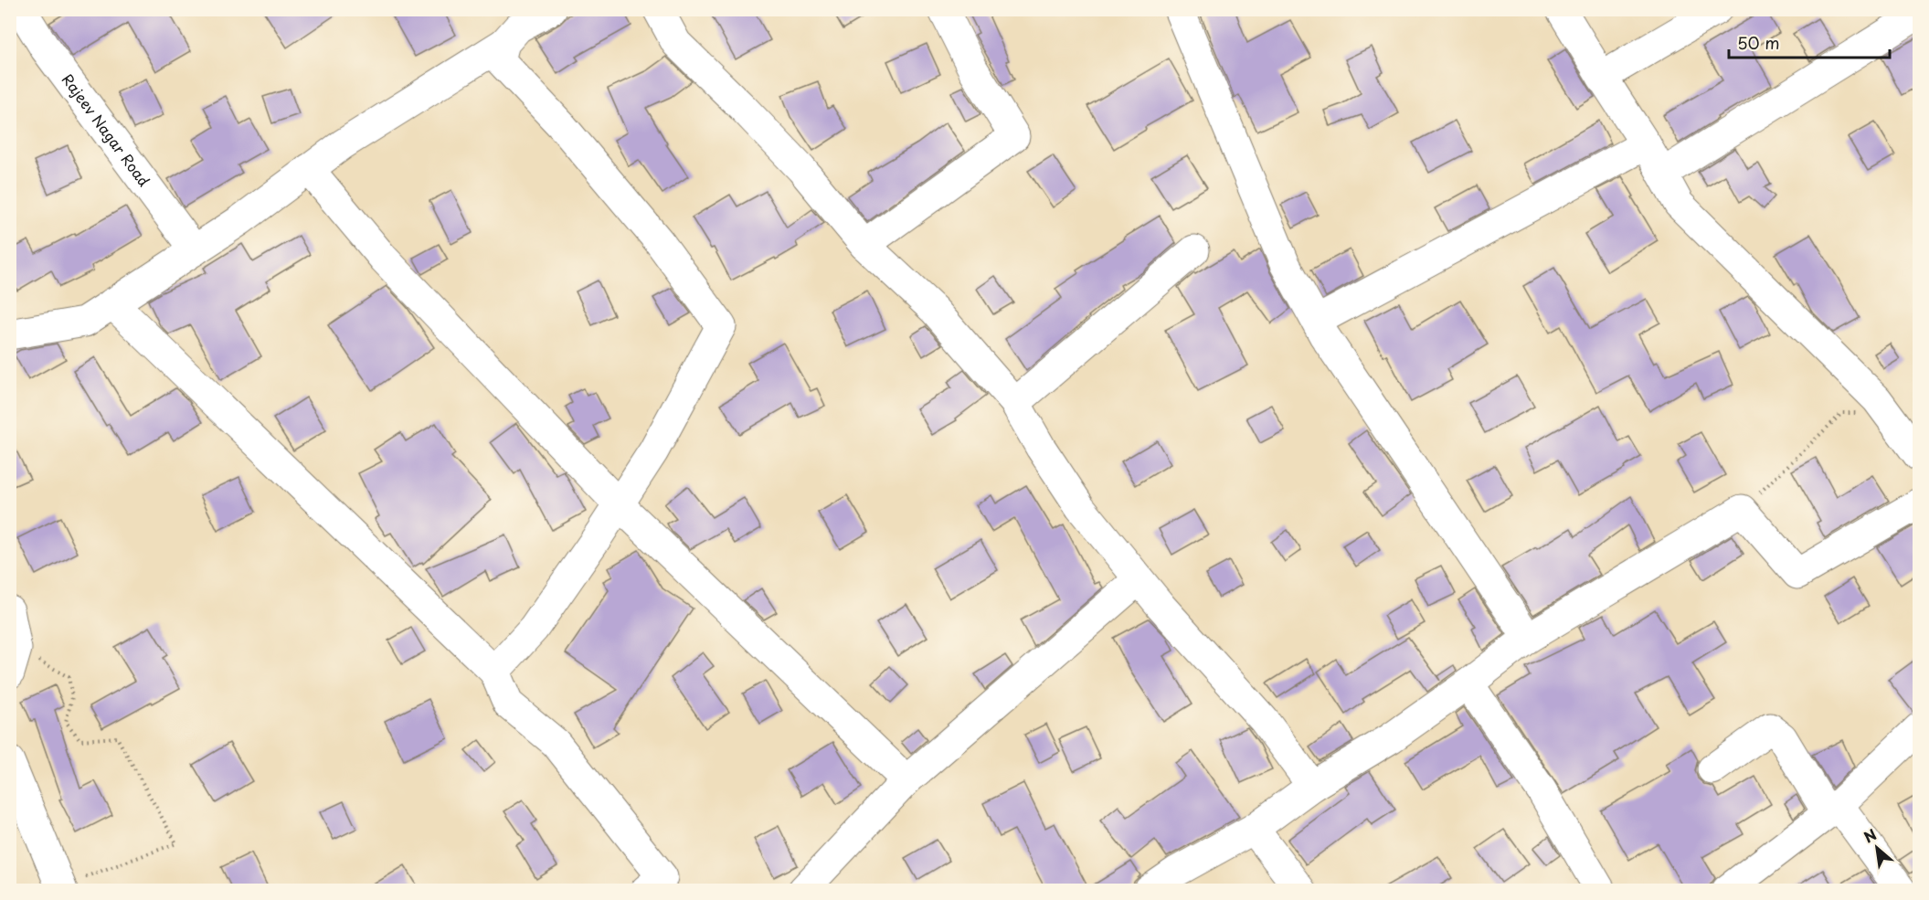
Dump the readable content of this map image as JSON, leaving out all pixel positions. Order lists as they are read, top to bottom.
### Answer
{
  "streets": {
    "street": ["Rajeev Nagar Road"]
  },
  "scale_bar": "50 m",
  "north": "top left"
}
